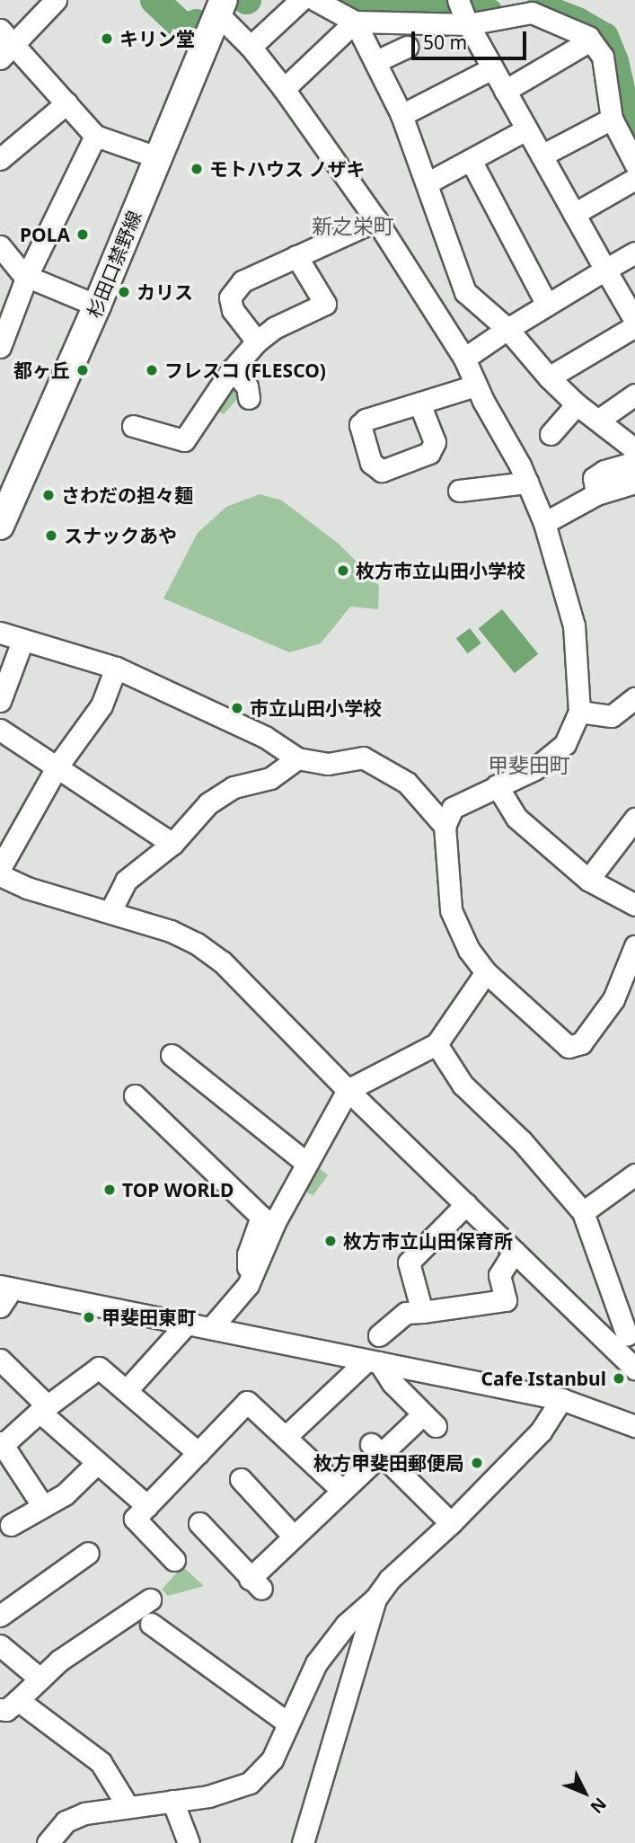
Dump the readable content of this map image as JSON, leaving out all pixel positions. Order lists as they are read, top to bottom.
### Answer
{
  "streets": {
    "main road": ["杉田口禁野線"]
  },
  "districts": ["新之栄町", "甲斐田町"],
  "places": [
    "キリン堂",
    "モトハウス ノザキ",
    "POLA",
    "カリス",
    "都ヶ丘",
    "フレスコ (FLESCO)",
    "さわだの担々麺",
    "スナックあや",
    "枚方市立山田小学校",
    "市立山田小学校",
    "TOP WORLD",
    "枚方市立山田保育所",
    "甲斐田東町",
    "Cafe Istanbul",
    "枚方甲斐田郵便局"
  ],
  "scale_bar": "50 m",
  "north": "bottom right"
}
